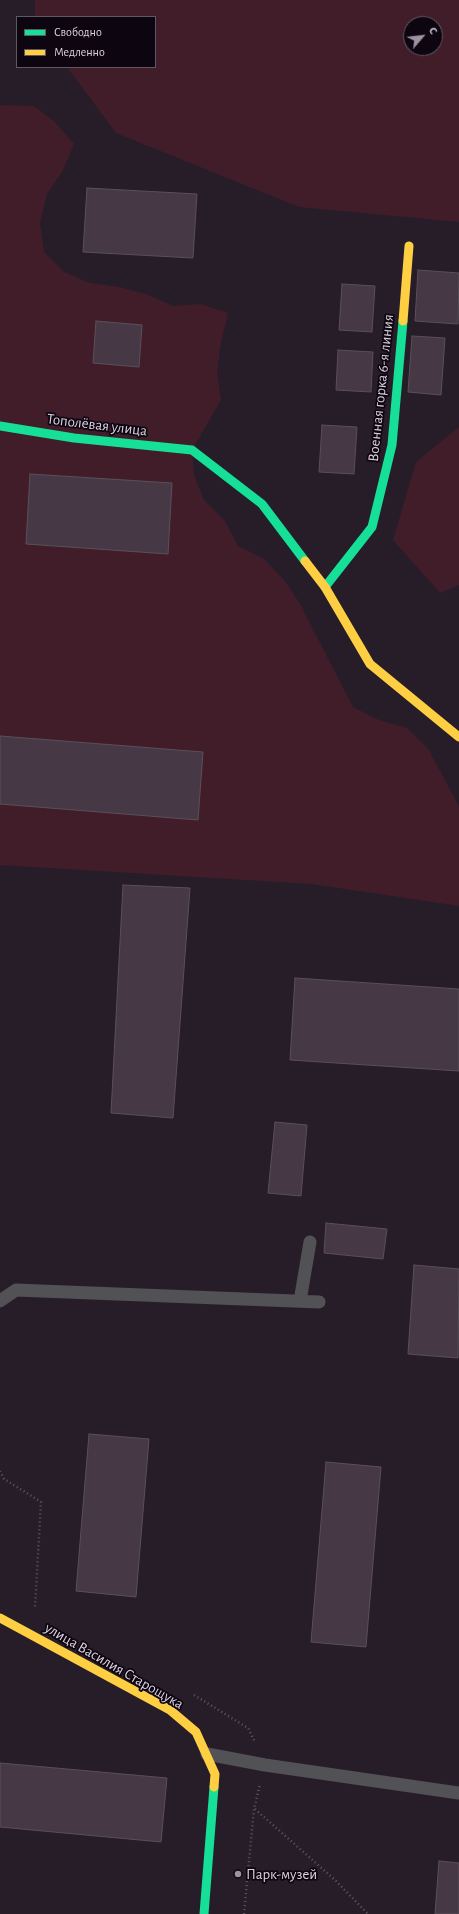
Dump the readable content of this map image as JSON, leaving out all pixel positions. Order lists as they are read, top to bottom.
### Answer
{
  "streets": {
    "street": ["Военная горка 6-я линия", "Тополёвая улица", "улица Василия Старощука"]
  },
  "crossings": [
    ["Военная горка 6-я линия", "Тополёвая улица"]
  ],
  "places": ["Парк-музей"],
  "legend": ["Свободно", "Медленно"],
  "north": "top right"
}
